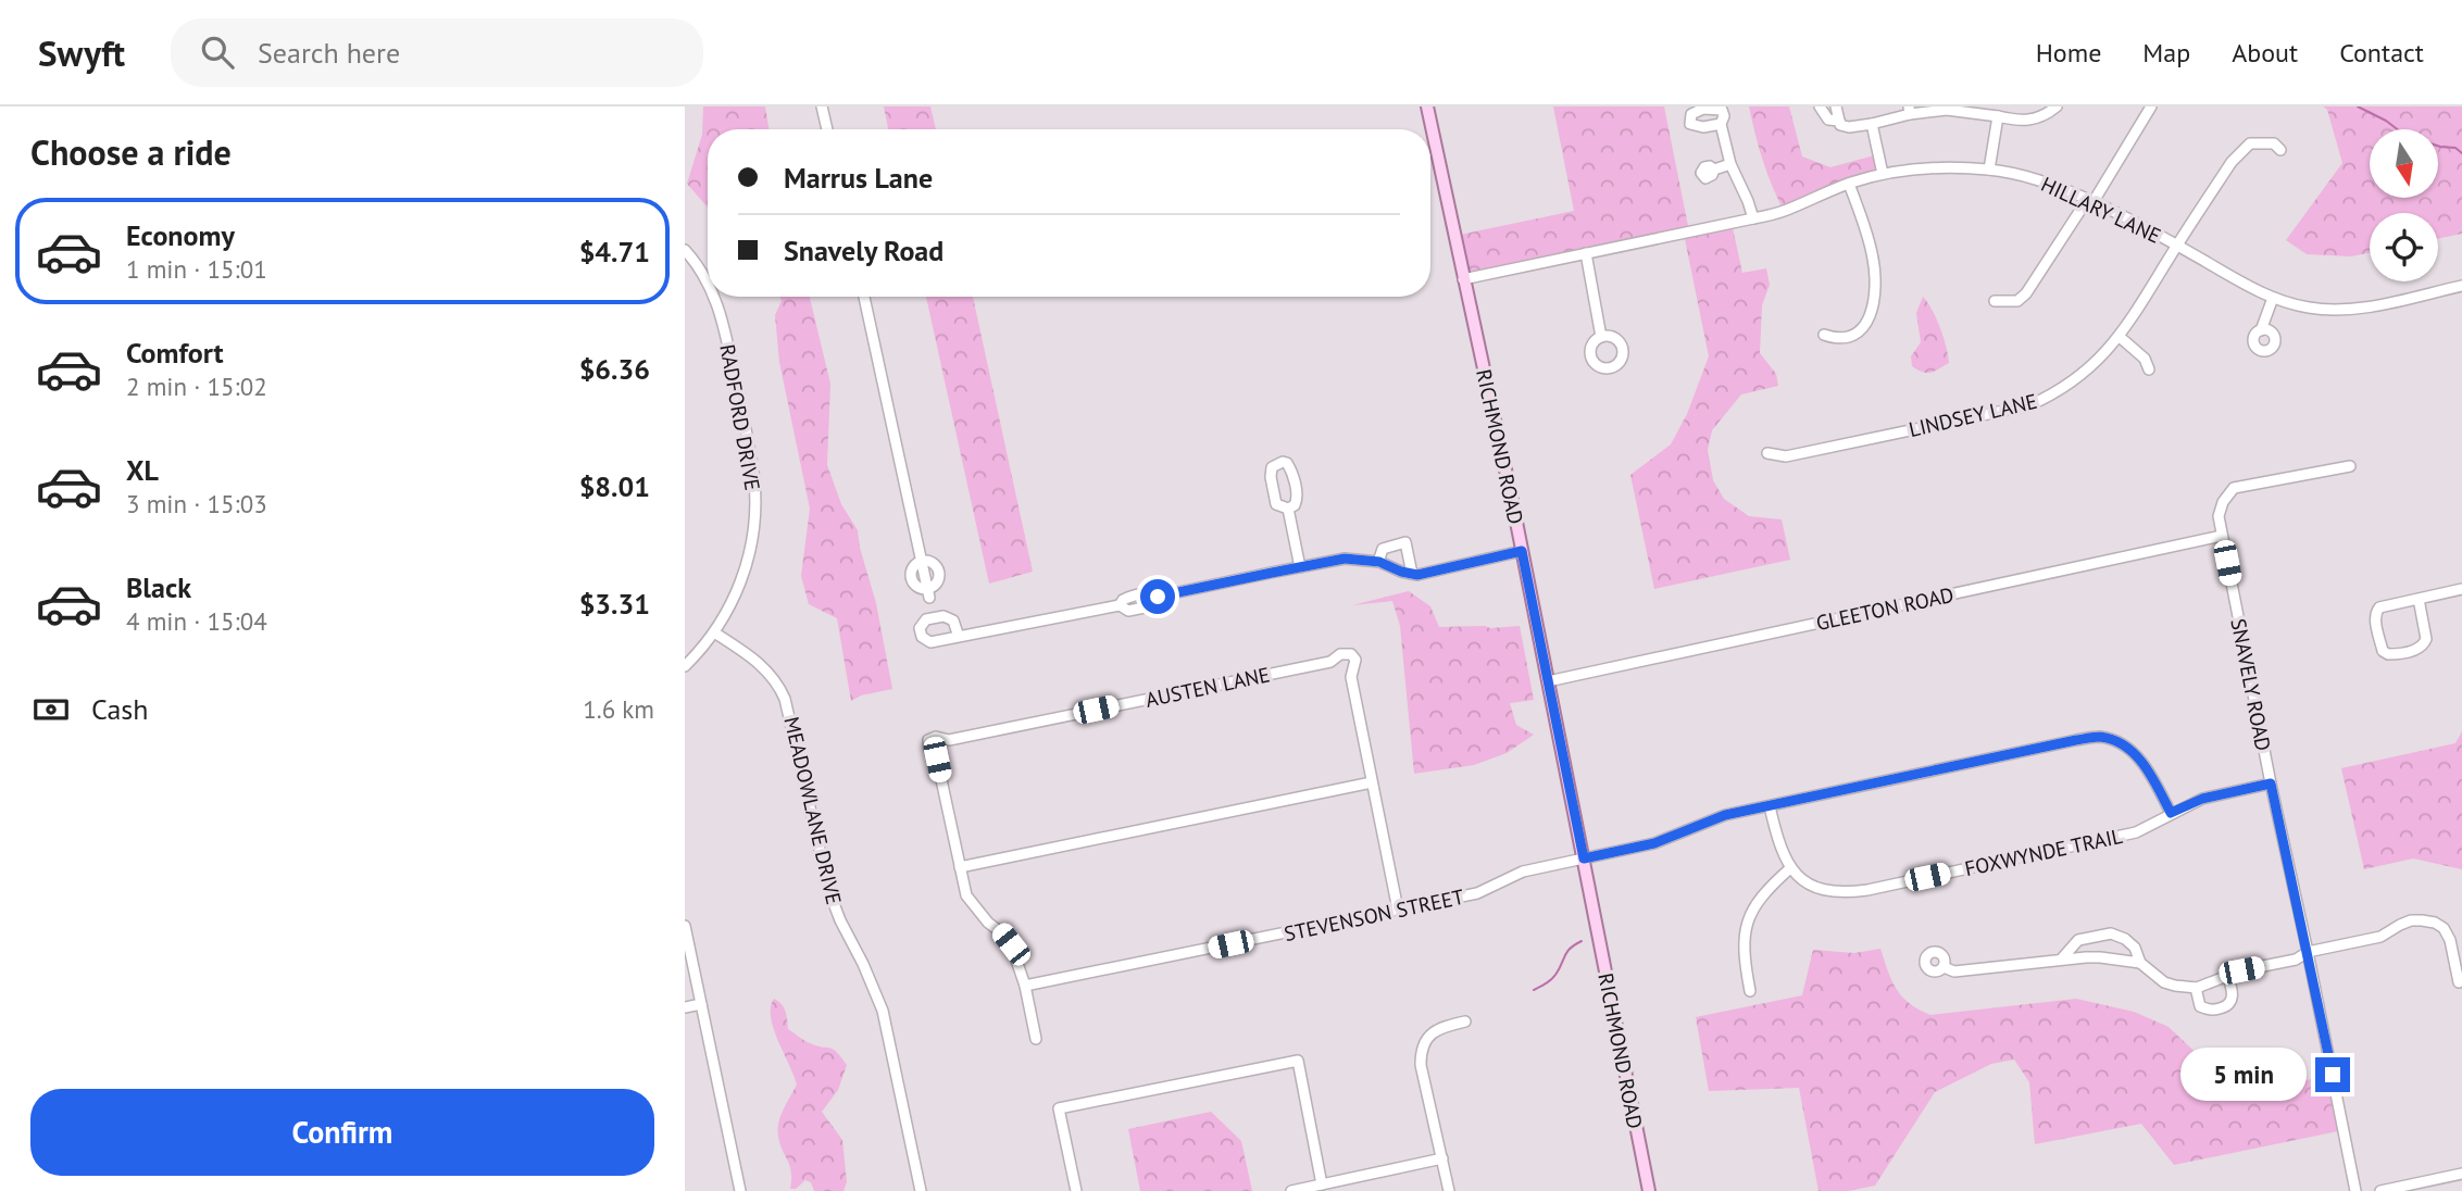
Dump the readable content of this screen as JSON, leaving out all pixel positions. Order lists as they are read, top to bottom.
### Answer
{
  "streets": {
    "main road": ["RICHMOND ROAD"],
    "street": [
      "HILLARY LANE",
      "LINDSEY LANE",
      "RADFORD DRIVE",
      "GLEETON ROAD",
      "SNAVELY ROAD",
      "AUSTEN LANE",
      "MEADOWLANE DRIVE",
      "FOXWYNDE TRAIL",
      "STEVENSON STREET"
    ]
  },
  "crossings": [
    ["HILLARY LANE", "LINDSEY LANE"],
    ["HILLARY LANE", "RICHMOND ROAD"],
    ["RADFORD DRIVE", "MEADOWLANE DRIVE"],
    ["RICHMOND ROAD", "GLEETON ROAD"],
    ["RICHMOND ROAD", "STEVENSON STREET"],
    ["GLEETON ROAD", "SNAVELY ROAD"],
    ["SNAVELY ROAD", "FOXWYNDE TRAIL"],
    ["FOXWYNDE TRAIL", "STEVENSON STREET"]
  ],
  "north": "bottom",
  "page": {
    "header": "Swyft",
    "search": "Search here",
    "nav": [
      "Home",
      "Map",
      "About",
      "Contact"
    ],
    "heading": "Choose a ride",
    "banner": ["Marrus Lane", "Snavely Road"],
    "list": [
      {
        "name": "Economy",
        "note": "1 min · 15:01",
        "value": "$4.71"
      },
      {
        "name": "Comfort",
        "note": "2 min · 15:02",
        "value": "$6.36"
      },
      {
        "name": "XL",
        "note": "3 min · 15:03",
        "value": "$8.01"
      },
      {
        "name": "Black",
        "note": "4 min · 15:04",
        "value": "$3.31"
      }
    ],
    "pay": ["Cash", "1.6 km"],
    "bubble": "5 min",
    "buttons": "Confirm"
  }
}
